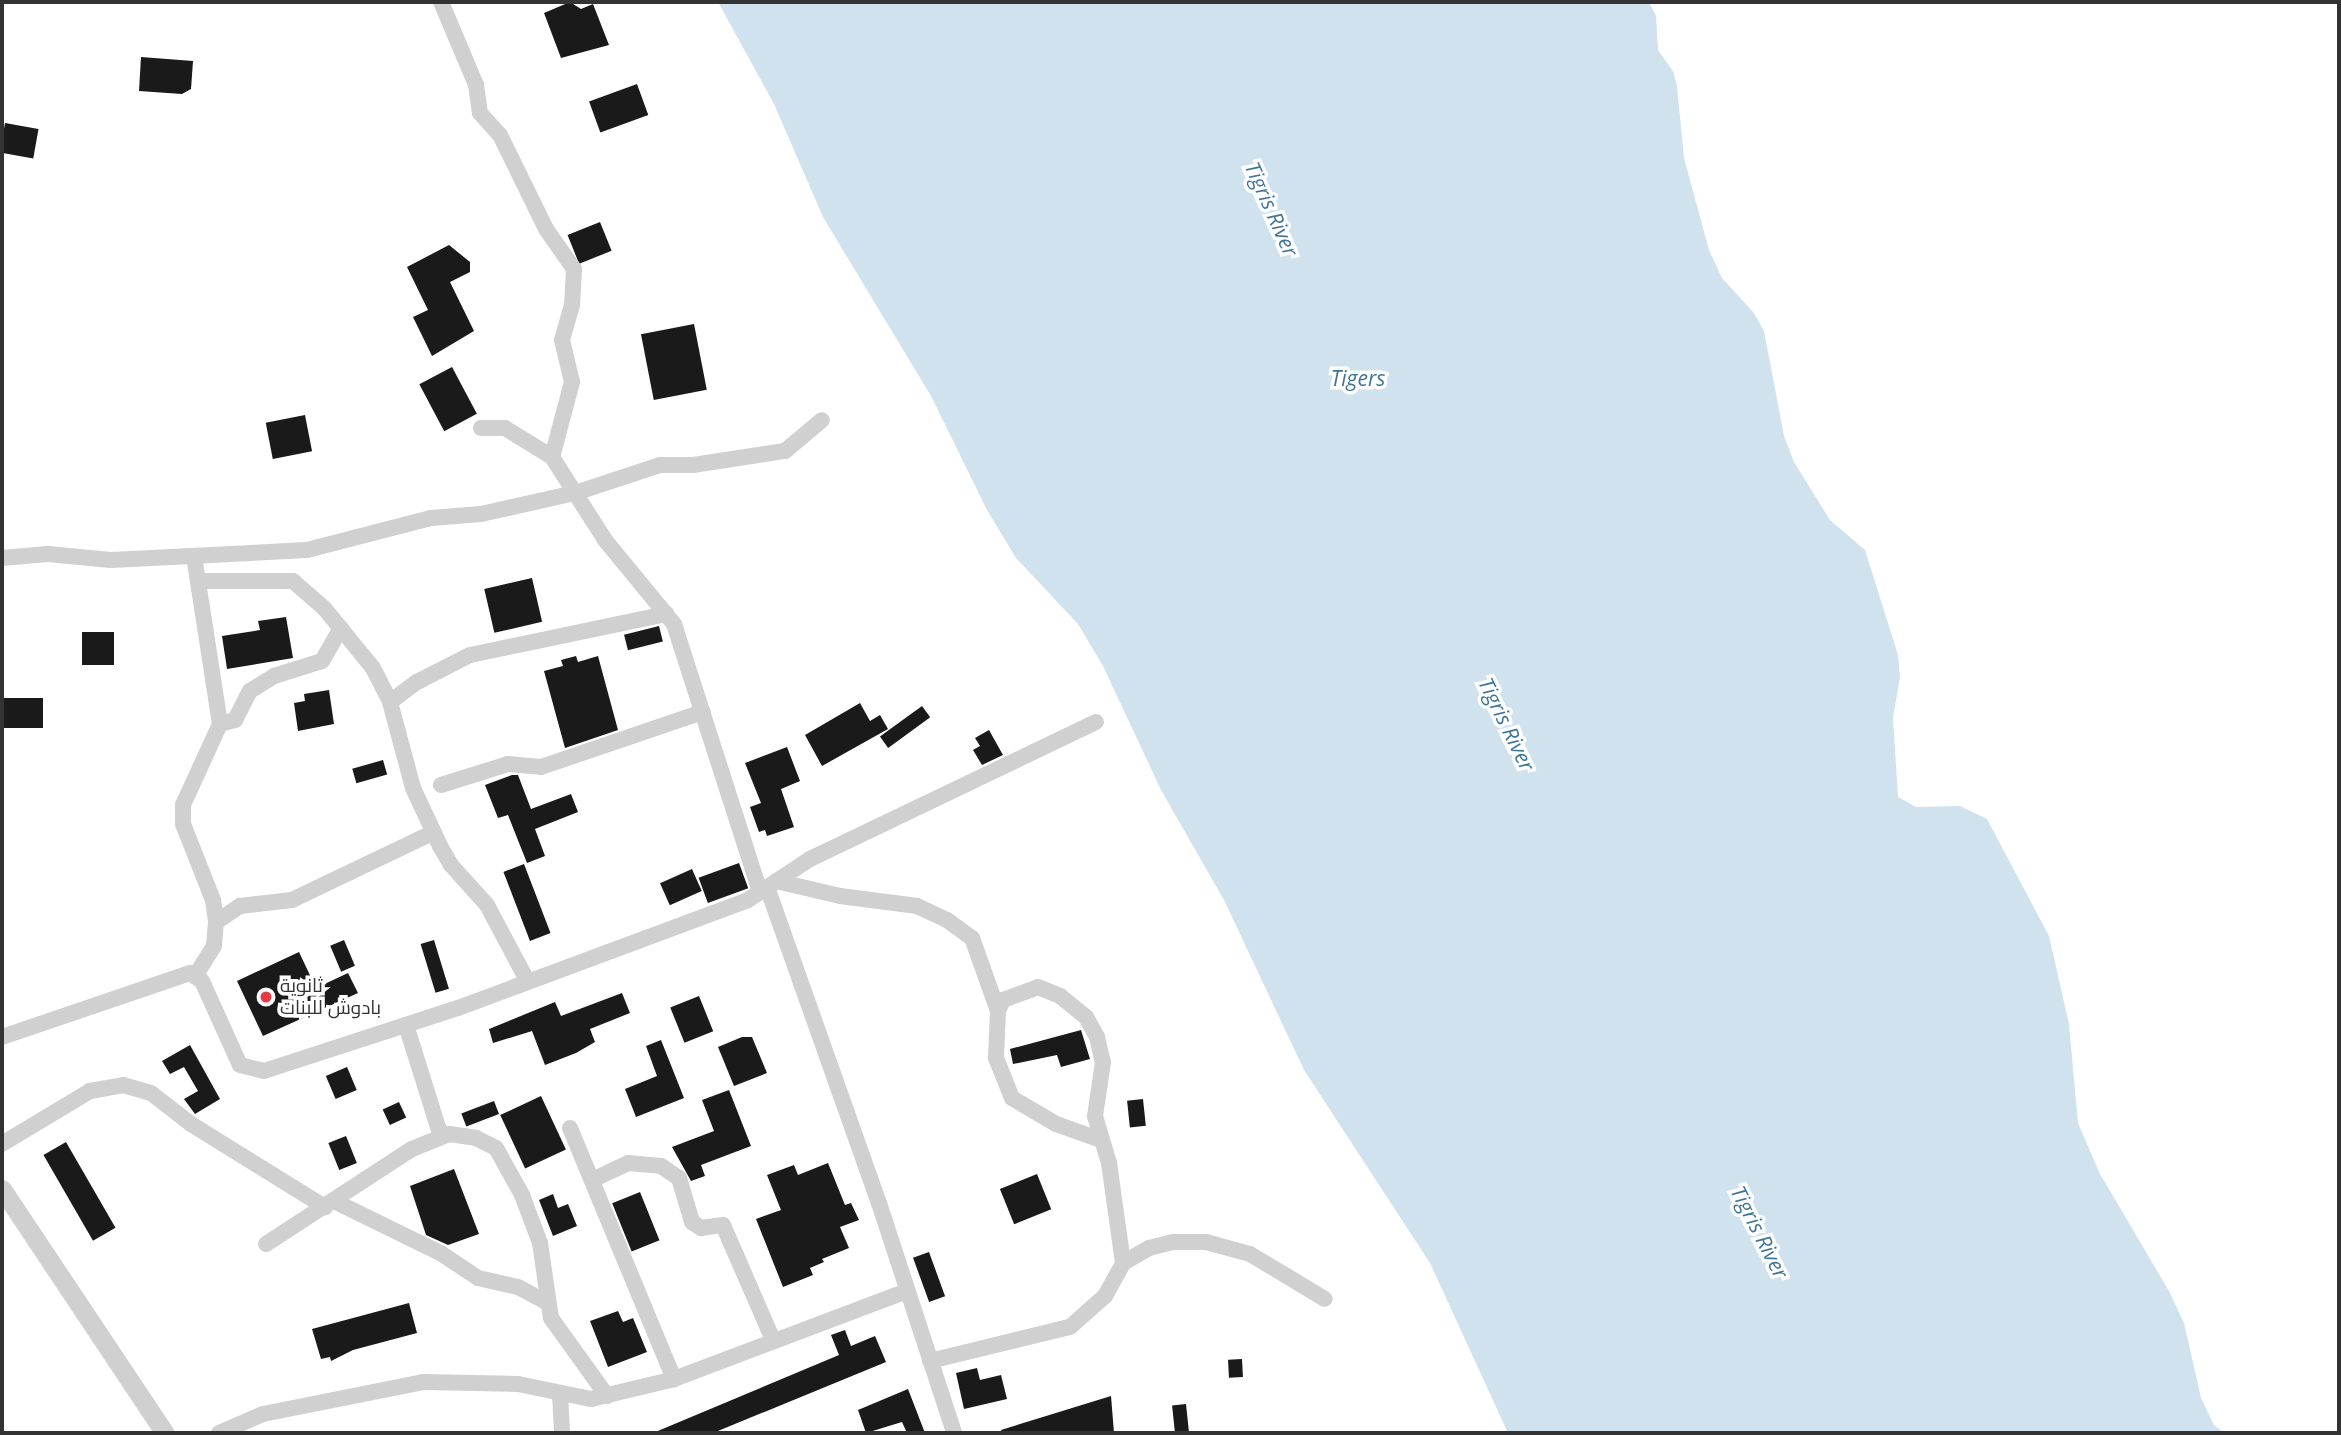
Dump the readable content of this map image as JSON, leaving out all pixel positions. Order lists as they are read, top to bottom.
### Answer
{
  "water": ["Tigris River", "Tigers"],
  "places": ["ثانوية بادوش للبنات"]
}
